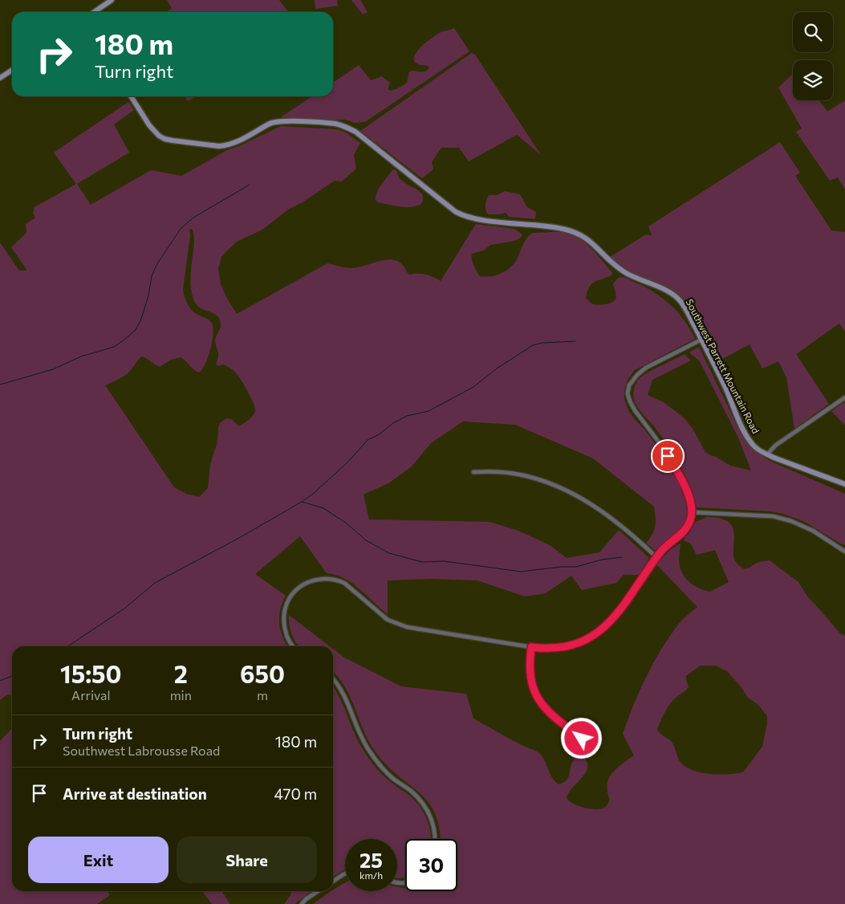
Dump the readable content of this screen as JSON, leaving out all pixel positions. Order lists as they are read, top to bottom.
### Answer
{
  "streets": {
    "street": ["Southwest Parrett Mountain Road"]
  },
  "page": {
    "turn": ["180 m", "Turn right"],
    "eta": [
      "15:50",
      "Arrival",
      "2",
      "min",
      "650",
      "m"
    ],
    "list": [
      {
        "name": "Turn right",
        "note": "Southwest Labrousse Road",
        "value": "180 m"
      },
      {
        "name": "Arrive at destination",
        "value": "470 m"
      }
    ],
    "buttons": ["Exit", "Share"],
    "speed": "25 km/h",
    "limit": "30"
  }
}
